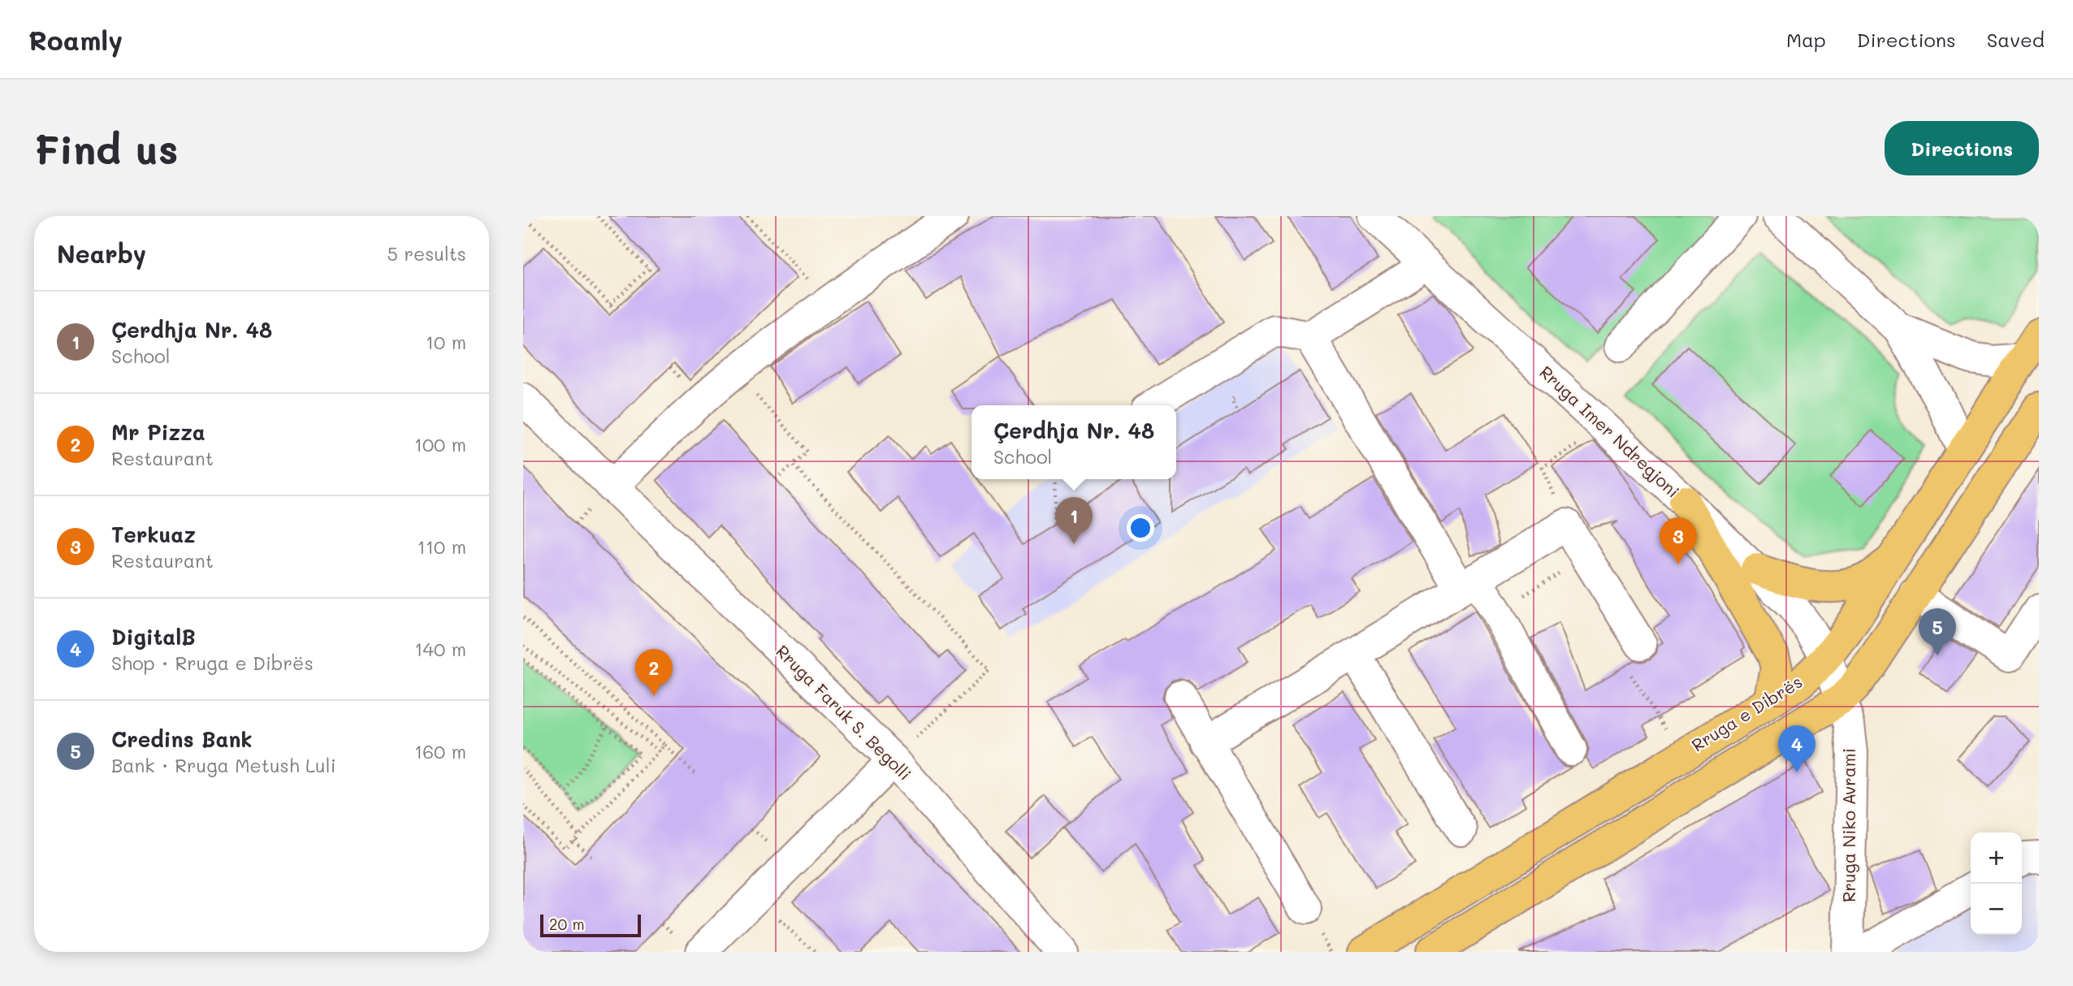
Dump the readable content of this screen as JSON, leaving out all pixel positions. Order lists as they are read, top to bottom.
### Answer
{
  "streets": {
    "main road": ["Rruga e Dibrës"],
    "street": ["Rruga Imer Ndregjoni", "Rruga Faruk S. Begolli", "Rruga Niko Avrami"]
  },
  "crossings": [
    ["Rruga Imer Ndregjoni", "Rruga e Dibrës"],
    ["Rruga Imer Ndregjoni", "Rruga Niko Avrami"],
    ["Rruga e Dibrës", "Rruga Niko Avrami"]
  ],
  "scale_bar": "20 m",
  "page": {
    "header": "Roamly",
    "nav": ["Map", "Directions", "Saved"],
    "buttons": "Directions",
    "title": "Find us",
    "heading": ["Nearby", "5 results"],
    "list": [
      {
        "mark": "1",
        "name": "Çerdhja Nr. 48",
        "note": "School",
        "value": "10 m"
      },
      {
        "mark": "2",
        "name": "Mr Pizza",
        "note": "Restaurant",
        "value": "100 m"
      },
      {
        "mark": "3",
        "name": "Terkuaz",
        "note": "Restaurant",
        "value": "110 m"
      },
      {
        "mark": "4",
        "name": "DigitalB",
        "note": "Shop · Rruga e Dibrës",
        "value": "140 m"
      },
      {
        "mark": "5",
        "name": "Credins Bank",
        "note": "Bank · Rruga Metush Luli",
        "value": "160 m"
      }
    ],
    "popup": ["Çerdhja Nr. 48", "School"],
    "pins": [
      "1",
      "3",
      "5",
      "2",
      "4"
    ],
    "map_buttons": ["+", "−"],
    "scale": "20 m"
  }
}
